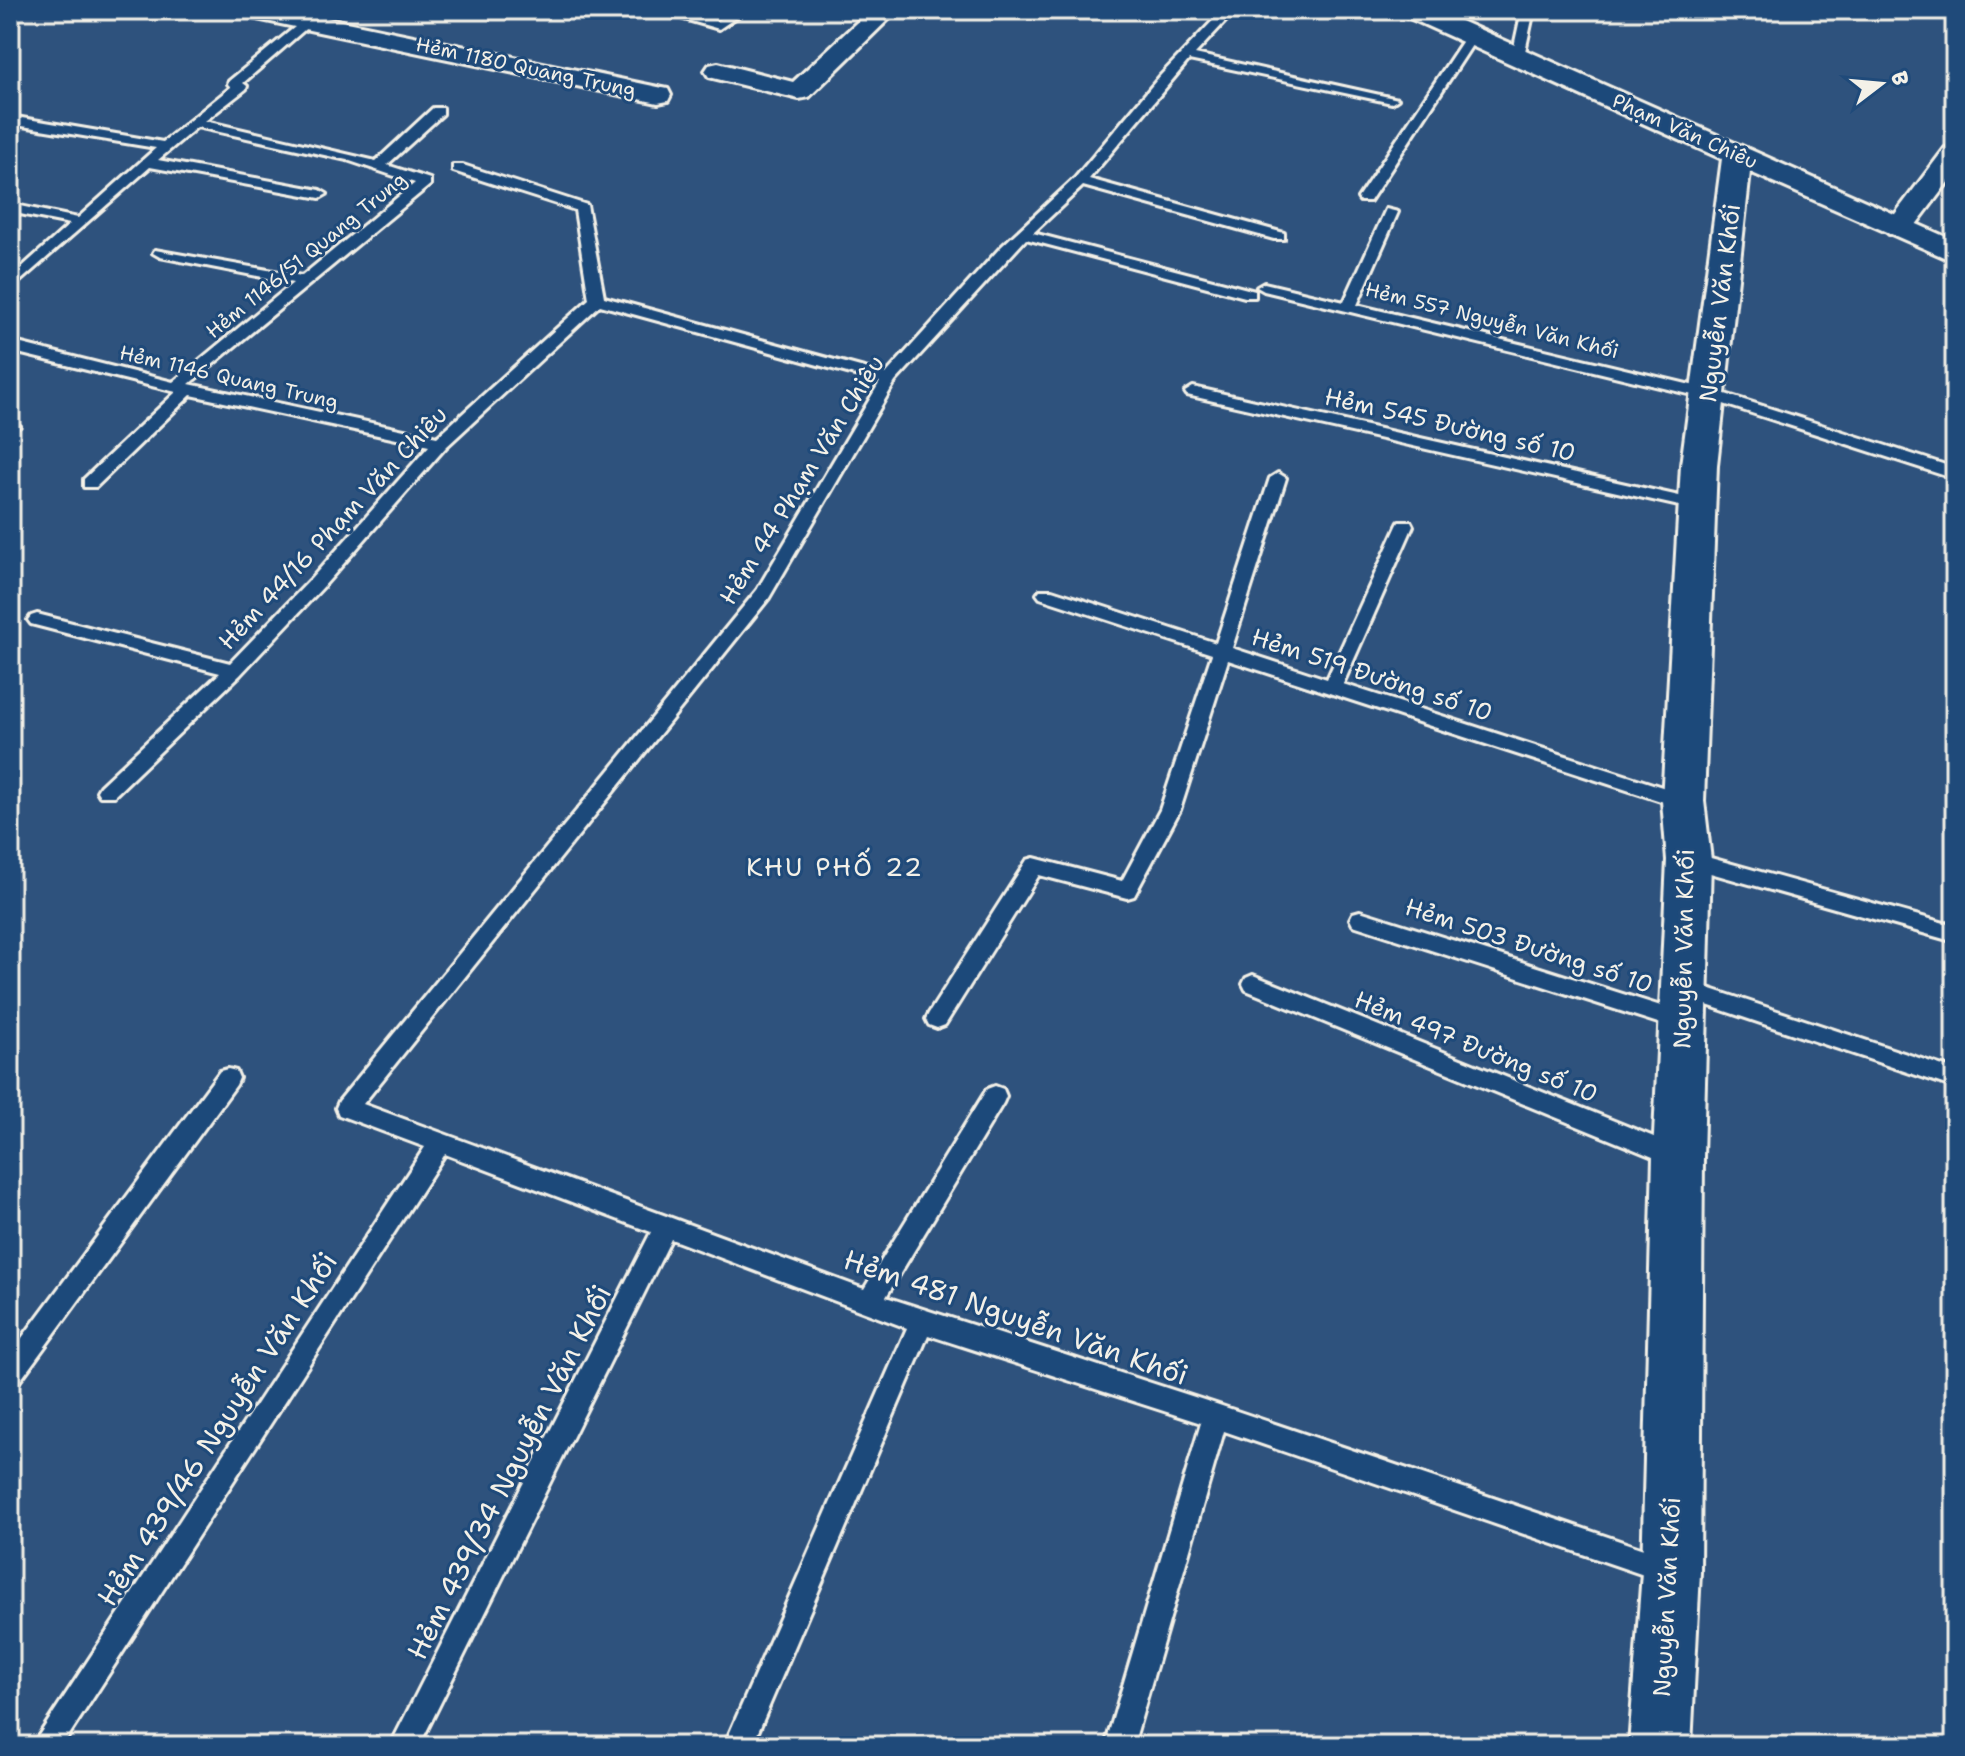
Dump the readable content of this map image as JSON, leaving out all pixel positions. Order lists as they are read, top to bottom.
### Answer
{
  "streets": {
    "street": ["Hẻm 1180 Quang Trung", "Phạm Văn Chiêu", "Nguyễn Văn Khối"],
    "lane": [
      "Hẻm 1146/51 Quang Trung",
      "Hẻm 557 Nguyễn Văn Khối",
      "Hẻm 1146 Quang Trung",
      "Hẻm 545 Đường số 10",
      "Hẻm 44 Phạm Văn Chiêu",
      "Hẻm 44/16 Phạm Văn Chiêu",
      "Hẻm 519 Đường số 10",
      "Hẻm 503 Đường số 10",
      "Hẻm 497 Đường số 10",
      "Hẻm 481 Nguyễn Văn Khối",
      "Hẻm 439/46 Nguyễn Văn Khối",
      "Hẻm 439/34 Nguyễn Văn Khối"
    ]
  },
  "crossings": [
    ["Phạm Văn Chiêu", "Nguyễn Văn Khối"],
    ["Hẻm 1146/51 Quang Trung", "Hẻm 1146 Quang Trung"],
    ["Nguyễn Văn Khối", "Hẻm 557 Nguyễn Văn Khối"],
    ["Nguyễn Văn Khối", "Hẻm 545 Đường số 10"],
    ["Nguyễn Văn Khối", "Hẻm 519 Đường số 10"],
    ["Nguyễn Văn Khối", "Hẻm 503 Đường số 10"],
    ["Nguyễn Văn Khối", "Hẻm 497 Đường số 10"],
    ["Nguyễn Văn Khối", "Hẻm 481 Nguyễn Văn Khối"],
    ["Hẻm 557 Nguyễn Văn Khối", "Hẻm 44 Phạm Văn Chiêu"],
    ["Hẻm 1146 Quang Trung", "Hẻm 44/16 Phạm Văn Chiêu"],
    ["Hẻm 44 Phạm Văn Chiêu", "Hẻm 481 Nguyễn Văn Khối"],
    ["Hẻm 481 Nguyễn Văn Khối", "Hẻm 439/46 Nguyễn Văn Khối"],
    ["Hẻm 481 Nguyễn Văn Khối", "Hẻm 439/34 Nguyễn Văn Khối"]
  ],
  "districts": ["KHU PHỐ 22"],
  "north": "right"
}
